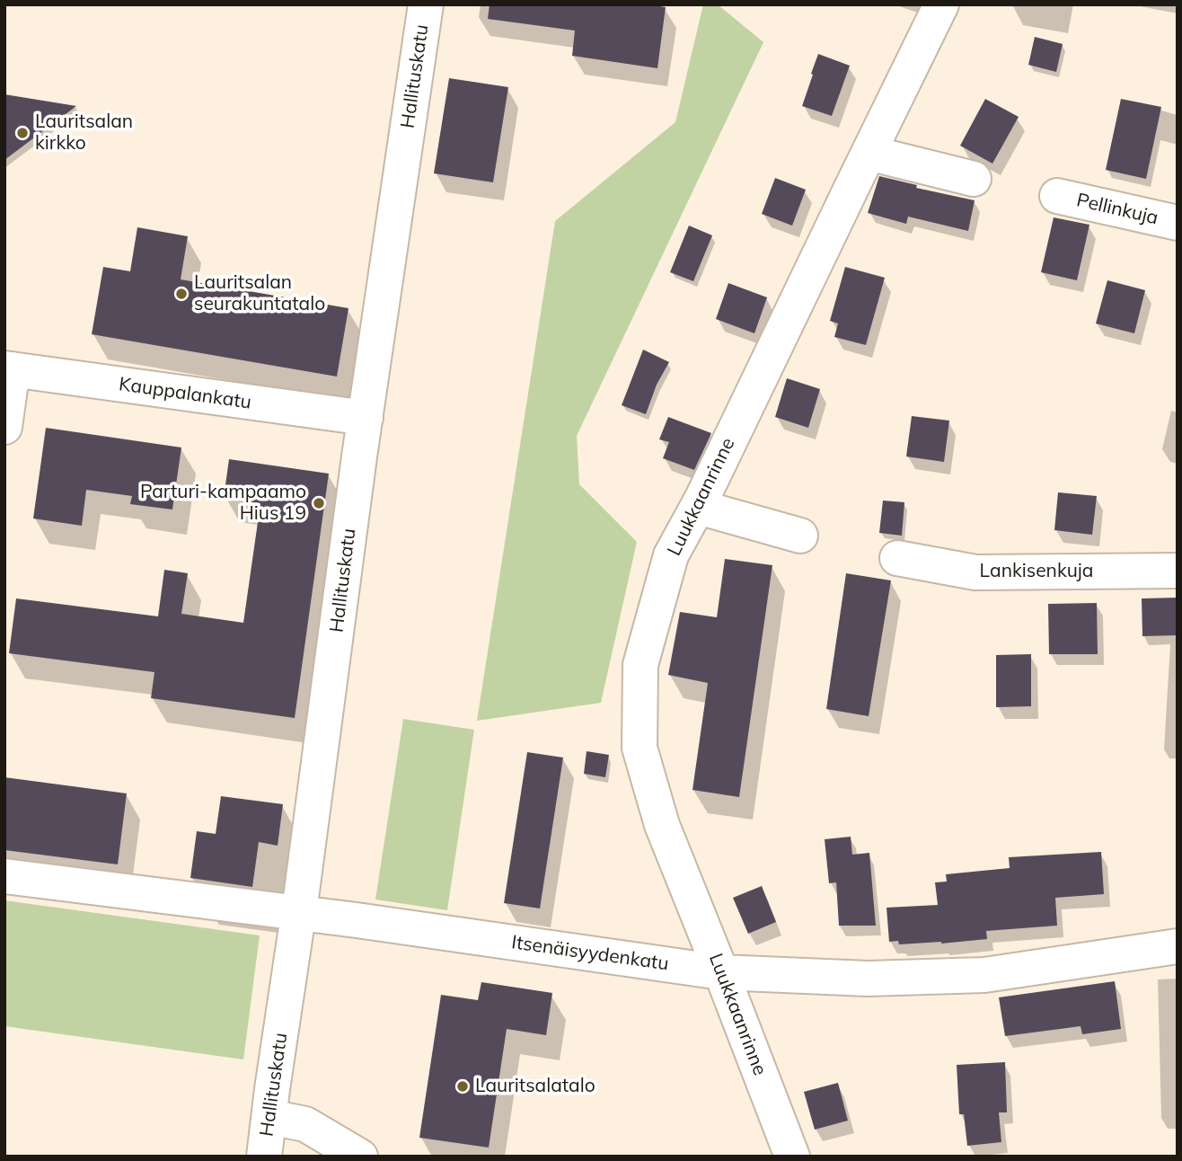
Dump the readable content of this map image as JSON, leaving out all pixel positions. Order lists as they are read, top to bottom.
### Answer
{
  "streets": {
    "street": [
      "Hallituskatu",
      "Pellinkuja",
      "Kauppalankatu",
      "Luukkaanrinne",
      "Lankisenkuja",
      "Itsenäisyydenkatu"
    ]
  },
  "crossings": [
    ["Hallituskatu", "Kauppalankatu"],
    ["Hallituskatu", "Itsenäisyydenkatu"],
    ["Luukkaanrinne", "Itsenäisyydenkatu"]
  ],
  "places": [
    "Lauritsalan kirkko",
    "Lauritsalan seurakuntatalo",
    "Parturi-kampaamo Hius 19",
    "Lauritsalatalo"
  ]
}
